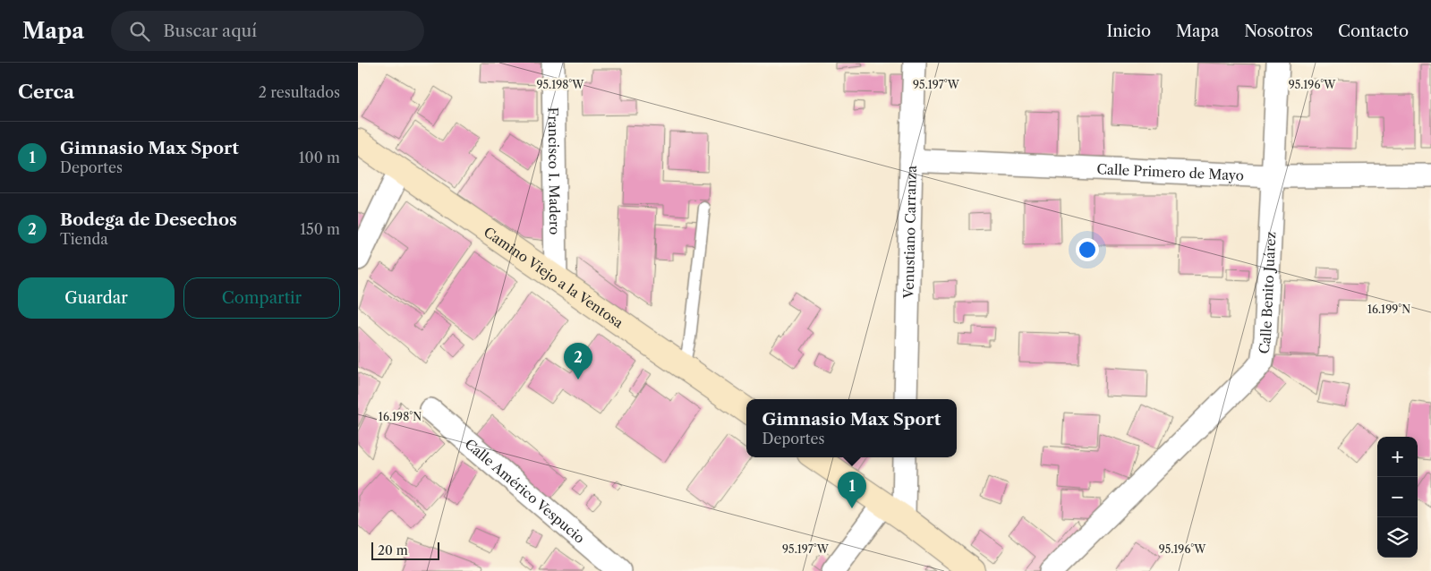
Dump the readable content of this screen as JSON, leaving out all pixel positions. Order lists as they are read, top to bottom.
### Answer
{
  "streets": {
    "main road": ["Camino Viejo a la Ventosa"],
    "street": [
      "Francisco I. Madero",
      "Calle Primero de Mayo",
      "Venustiano Carranza",
      "Calle Benito Juárez",
      "Calle Américo Vespucio"
    ]
  },
  "crossings": [
    ["Francisco I. Madero", "Camino Viejo a la Ventosa"],
    ["Calle Primero de Mayo", "Venustiano Carranza"],
    ["Calle Primero de Mayo", "Calle Benito Juárez"]
  ],
  "scale_bar": "20 m",
  "page": {
    "header": "Mapa",
    "search": "Buscar aquí",
    "nav": [
      "Inicio",
      "Mapa",
      "Nosotros",
      "Contacto"
    ],
    "heading": ["Cerca", "2 resultados"],
    "list": [
      {
        "mark": "1",
        "name": "Gimnasio Max Sport",
        "note": "Deportes",
        "value": "100 m"
      },
      {
        "mark": "2",
        "name": "Bodega de Desechos",
        "note": "Tienda",
        "value": "150 m"
      }
    ],
    "buttons": ["Guardar", "Compartir"],
    "pins": ["2", "1"],
    "popup": ["Gimnasio Max Sport", "Deportes"],
    "map_buttons": ["+", "−"],
    "scale": "20 m"
  },
  "coordinates": [
    "95.198°W",
    "95.197°W",
    "95.196°W",
    "16.199°N",
    "16.198°N"
  ]
}
